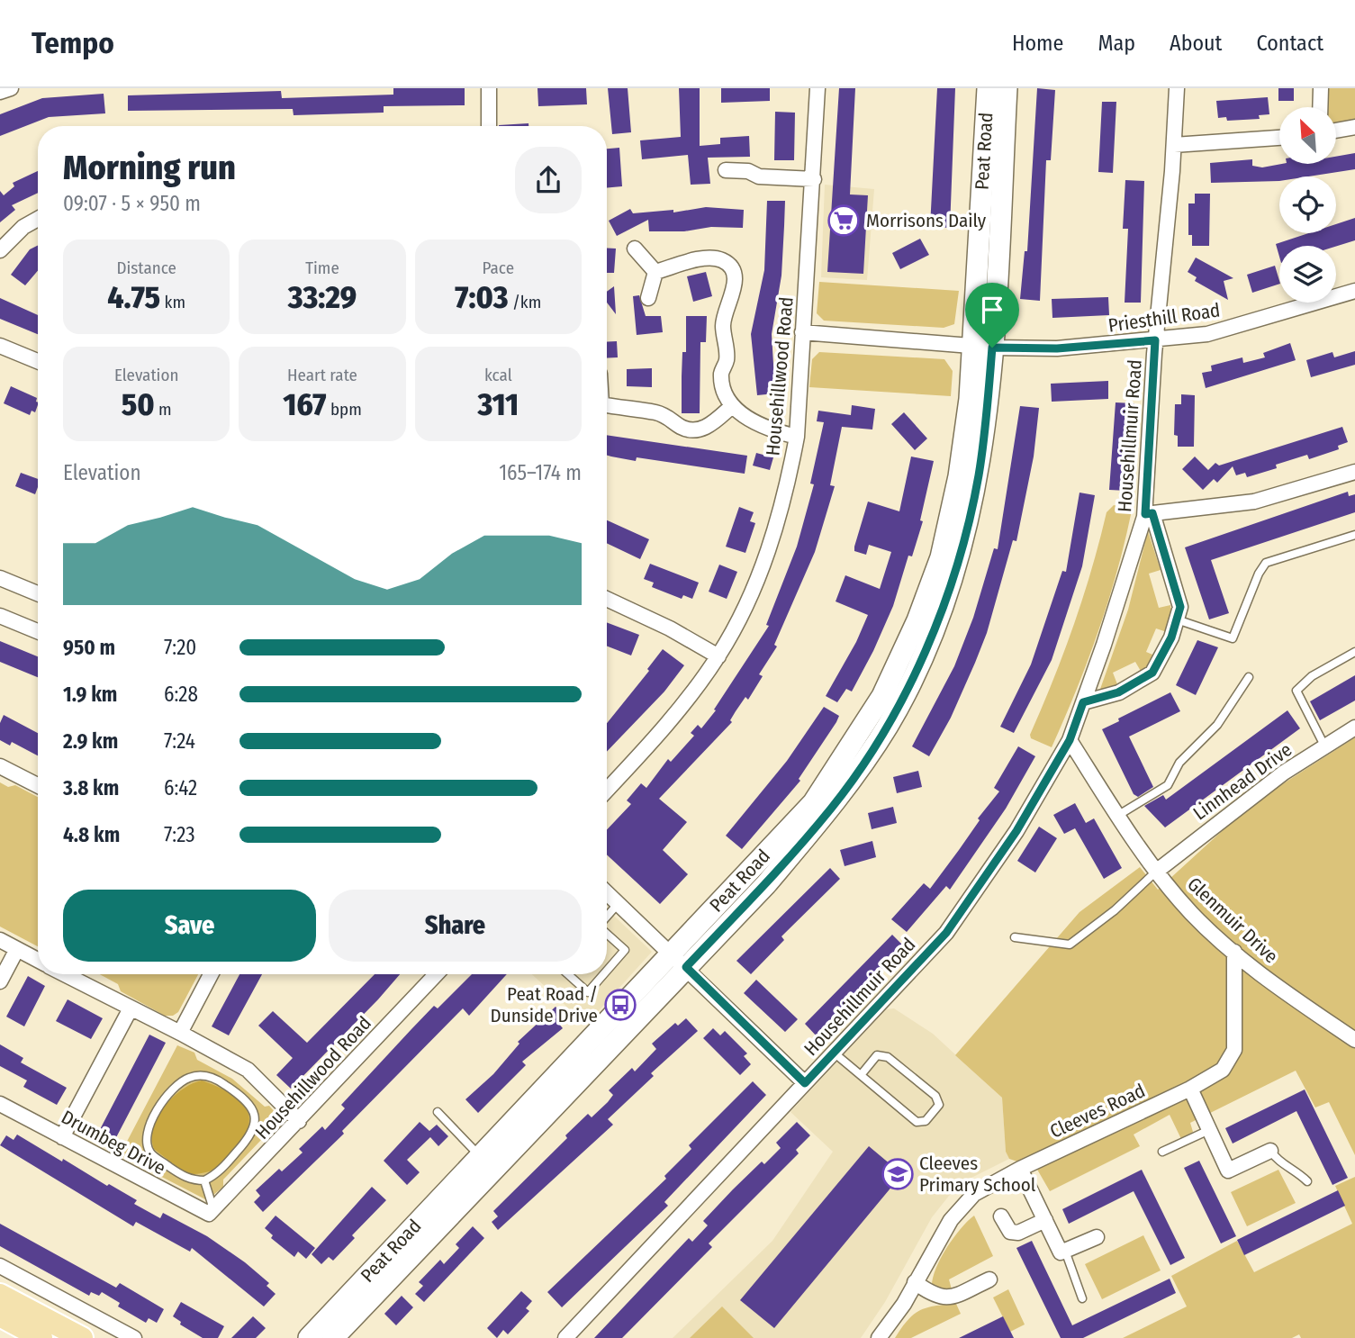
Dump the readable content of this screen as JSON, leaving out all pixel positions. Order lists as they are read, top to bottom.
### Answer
{
  "streets": {
    "street": [
      "Peat Road",
      "Priesthill Road",
      "Househillwood Road",
      "Househillmuir Road",
      "Linnhead Drive",
      "Glenmuir Drive",
      "Cleeves Road",
      "Drumbeg Drive"
    ]
  },
  "crossings": [
    ["Peat Road", "Priesthill Road"],
    ["Priesthill Road", "Househillwood Road"],
    ["Priesthill Road", "Househillmuir Road"],
    ["Househillwood Road", "Drumbeg Drive"],
    ["Househillmuir Road", "Glenmuir Drive"],
    ["Linnhead Drive", "Glenmuir Drive"],
    ["Glenmuir Drive", "Cleeves Road"]
  ],
  "places": {
    "supermarket": ["Morrisons Daily"],
    "bus stop": ["Peat Road / Dunside Drive"],
    "school or university": ["Cleeves Primary School"]
  },
  "north": "top left",
  "page": {
    "header": "Tempo",
    "nav": [
      "Home",
      "Map",
      "About",
      "Contact"
    ],
    "heading": ["Morning run", "09:07 · 5 × 950 m"],
    "stats": [
      ["Distance", "4.75 km"],
      ["Time", "33:29"],
      ["Pace", "7:03 /km"],
      ["Elevation", "50 m"],
      ["Heart rate", "167 bpm"],
      ["kcal", "311"]
    ],
    "chart": ["Elevation", "165–174 m"],
    "list": [
      {
        "name": "950 m",
        "note": "7:20"
      },
      {
        "name": "1.9 km",
        "note": "6:28"
      },
      {
        "name": "2.9 km",
        "note": "7:24"
      },
      {
        "name": "3.8 km",
        "note": "6:42"
      },
      {
        "name": "4.8 km",
        "note": "7:23"
      }
    ],
    "buttons": ["Save", "Share"]
  }
}
